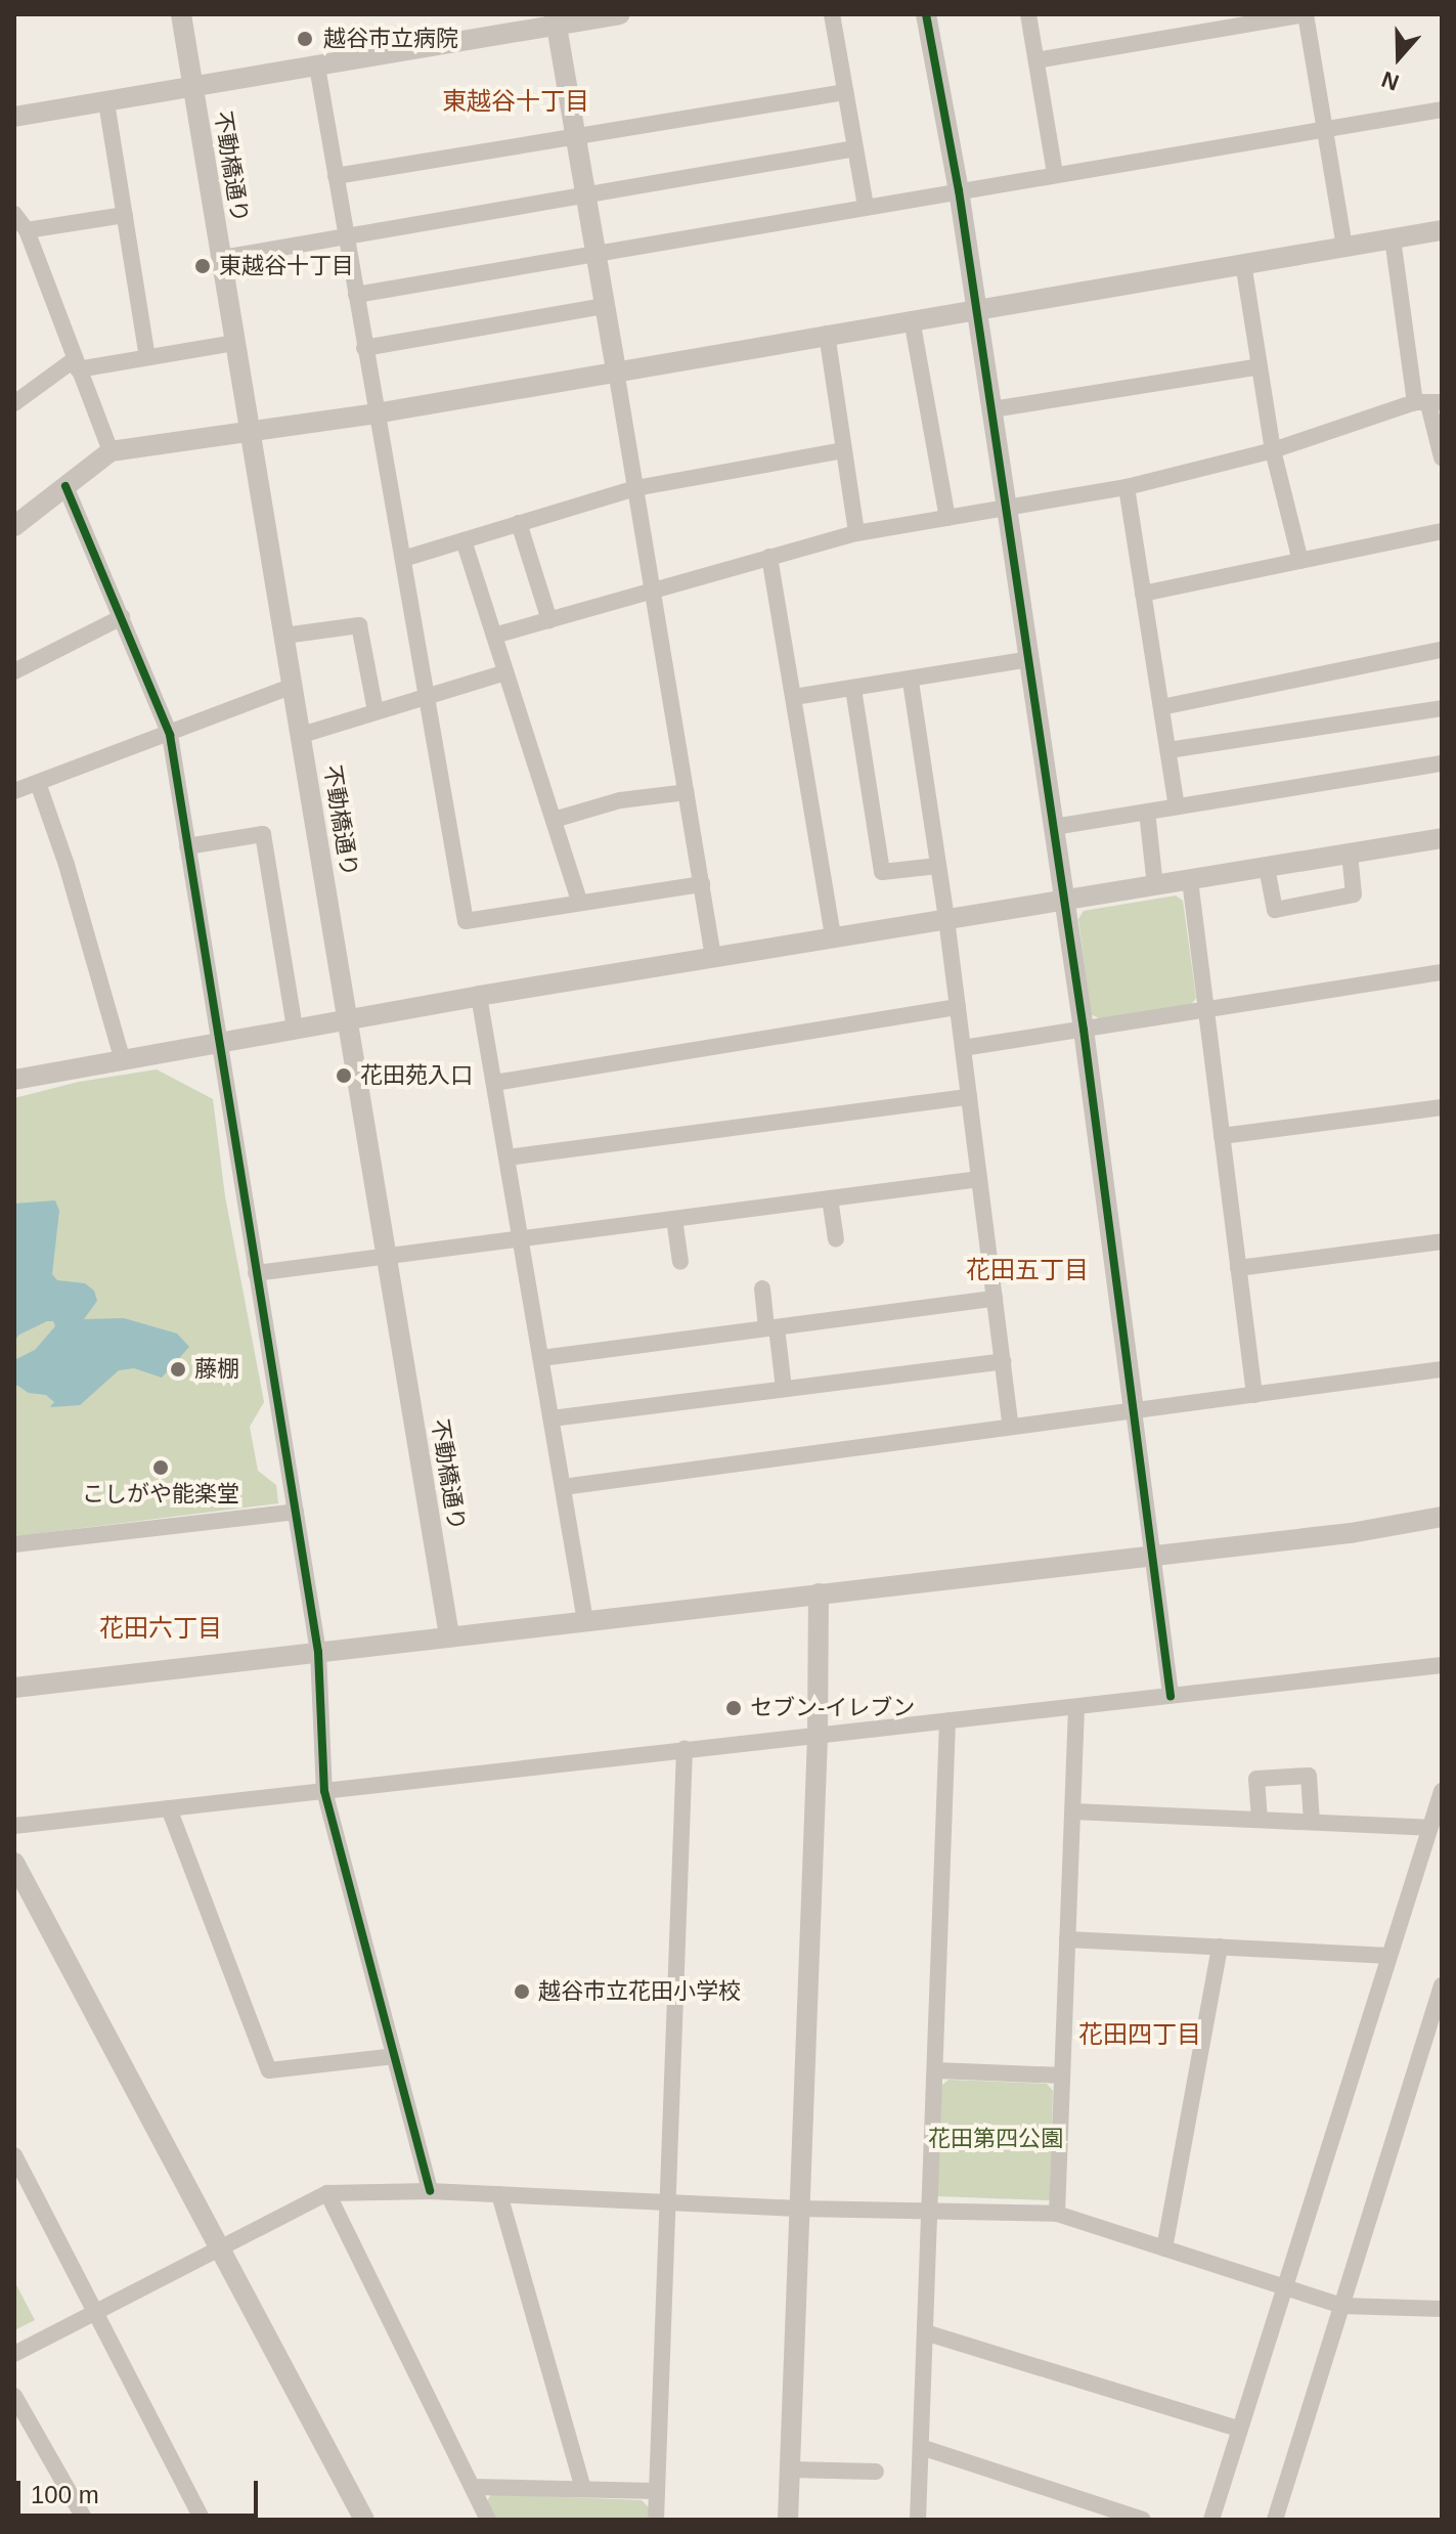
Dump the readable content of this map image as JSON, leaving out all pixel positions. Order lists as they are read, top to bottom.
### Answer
{
  "streets": {
    "street": ["不動橋通り"]
  },
  "districts": [
    "東越谷十丁目",
    "花田五丁目",
    "花田六丁目",
    "花田四丁目"
  ],
  "parks": ["花田第四公園"],
  "places": [
    "越谷市立病院",
    "東越谷十丁目",
    "花田苑入口",
    "藤棚",
    "こしがや能楽堂",
    "セブン-イレブン",
    "越谷市立花田小学校"
  ],
  "scale_bar": "100 m",
  "north": "bottom"
}
